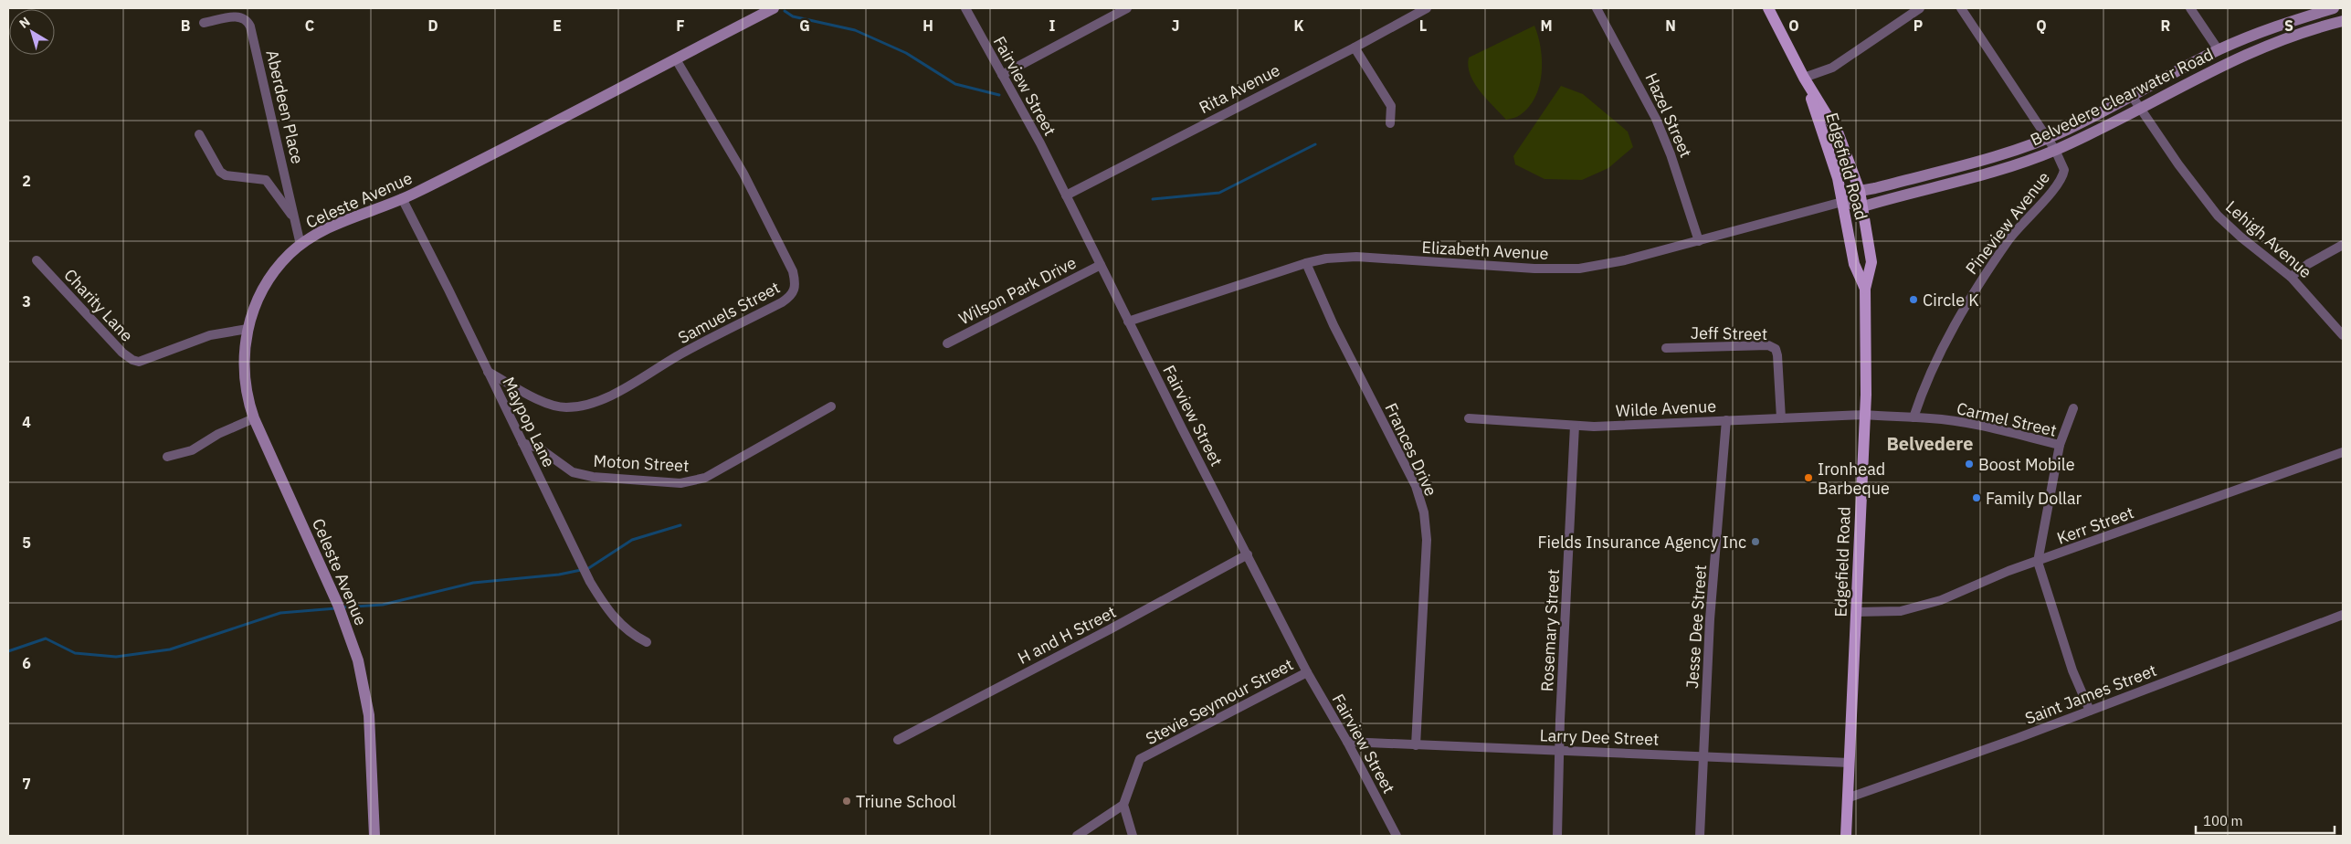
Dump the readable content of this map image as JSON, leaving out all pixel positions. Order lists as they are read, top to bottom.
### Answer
{
  "streets": {
    "main road": ["Edgefield Road"],
    "street": [
      "Fairview Street",
      "Rita Avenue",
      "Belvedere Clearwater Road",
      "Aberdeen Place",
      "Hazel Street",
      "Celeste Avenue",
      "Pineview Avenue",
      "Lehigh Avenue",
      "Elizabeth Avenue",
      "Wilson Park Drive",
      "Charity Lane",
      "Samuels Street",
      "Jeff Street",
      "Wilde Avenue",
      "Carmel Street",
      "Maypop Lane",
      "Frances Drive",
      "Moton Street",
      "Kerr Street",
      "Jesse Dee Street",
      "Rosemary Street",
      "H and H Street",
      "Saint James Street",
      "Stevie Seymour Street",
      "Larry Dee Street"
    ]
  },
  "crossings": [
    ["Fairview Street", "Rita Avenue"],
    ["Fairview Street", "Elizabeth Avenue"],
    ["Fairview Street", "Wilson Park Drive"],
    ["Fairview Street", "H and H Street"],
    ["Fairview Street", "Stevie Seymour Street"],
    ["Fairview Street", "Larry Dee Street"],
    ["Belvedere Clearwater Road", "Edgefield Road"],
    ["Belvedere Clearwater Road", "Pineview Avenue"],
    ["Belvedere Clearwater Road", "Lehigh Avenue"],
    ["Belvedere Clearwater Road", "Elizabeth Avenue"],
    ["Aberdeen Place", "Celeste Avenue"],
    ["Hazel Street", "Elizabeth Avenue"],
    ["Edgefield Road", "Elizabeth Avenue"],
    ["Edgefield Road", "Wilde Avenue"],
    ["Edgefield Road", "Carmel Street"],
    ["Edgefield Road", "Kerr Street"],
    ["Edgefield Road", "Saint James Street"],
    ["Edgefield Road", "Larry Dee Street"],
    ["Celeste Avenue", "Charity Lane"],
    ["Celeste Avenue", "Samuels Street"],
    ["Celeste Avenue", "Maypop Lane"],
    ["Pineview Avenue", "Carmel Street"],
    ["Elizabeth Avenue", "Frances Drive"],
    ["Samuels Street", "Maypop Lane"],
    ["Jeff Street", "Wilde Avenue"],
    ["Wilde Avenue", "Carmel Street"],
    ["Wilde Avenue", "Jesse Dee Street"],
    ["Wilde Avenue", "Rosemary Street"],
    ["Carmel Street", "Kerr Street"],
    ["Carmel Street", "Saint James Street"],
    ["Maypop Lane", "Moton Street"],
    ["Frances Drive", "Larry Dee Street"],
    ["Jesse Dee Street", "Larry Dee Street"],
    ["Rosemary Street", "Larry Dee Street"]
  ],
  "districts": ["Belvedere"],
  "places": [
    "Circle K",
    "Boost Mobile",
    "Ironhead Barbeque",
    "Family Dollar",
    "Fields Insurance Agency Inc",
    "Triune School"
  ],
  "scale_bar": "100 m",
  "north": "top left",
  "grid": {
    "columns": [
      "B",
      "C",
      "D",
      "E",
      "F",
      "G",
      "H",
      "I",
      "J",
      "K",
      "L",
      "M",
      "N",
      "O",
      "P",
      "Q",
      "R",
      "S"
    ],
    "rows": [
      "2",
      "3",
      "4",
      "5",
      "6",
      "7"
    ]
  }
}
